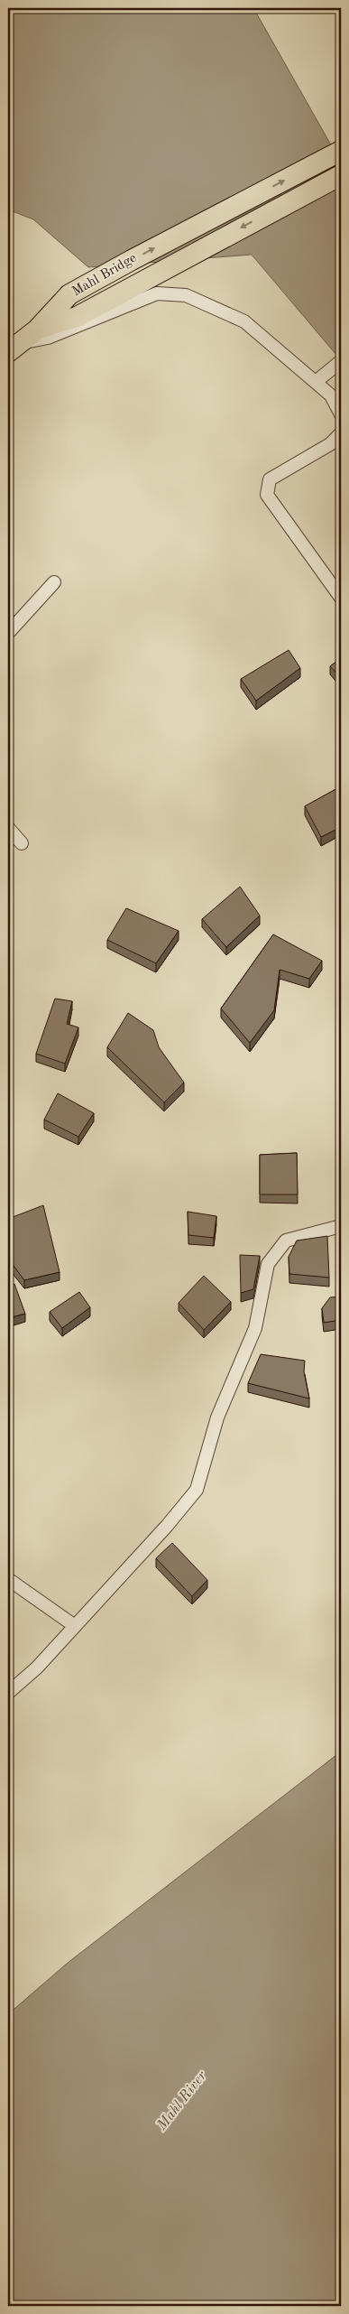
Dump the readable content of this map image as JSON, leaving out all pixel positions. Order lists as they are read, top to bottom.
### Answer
{
  "streets": {
    "main road": ["Mahl Bridge"]
  },
  "water": ["Mahl River"]
}
